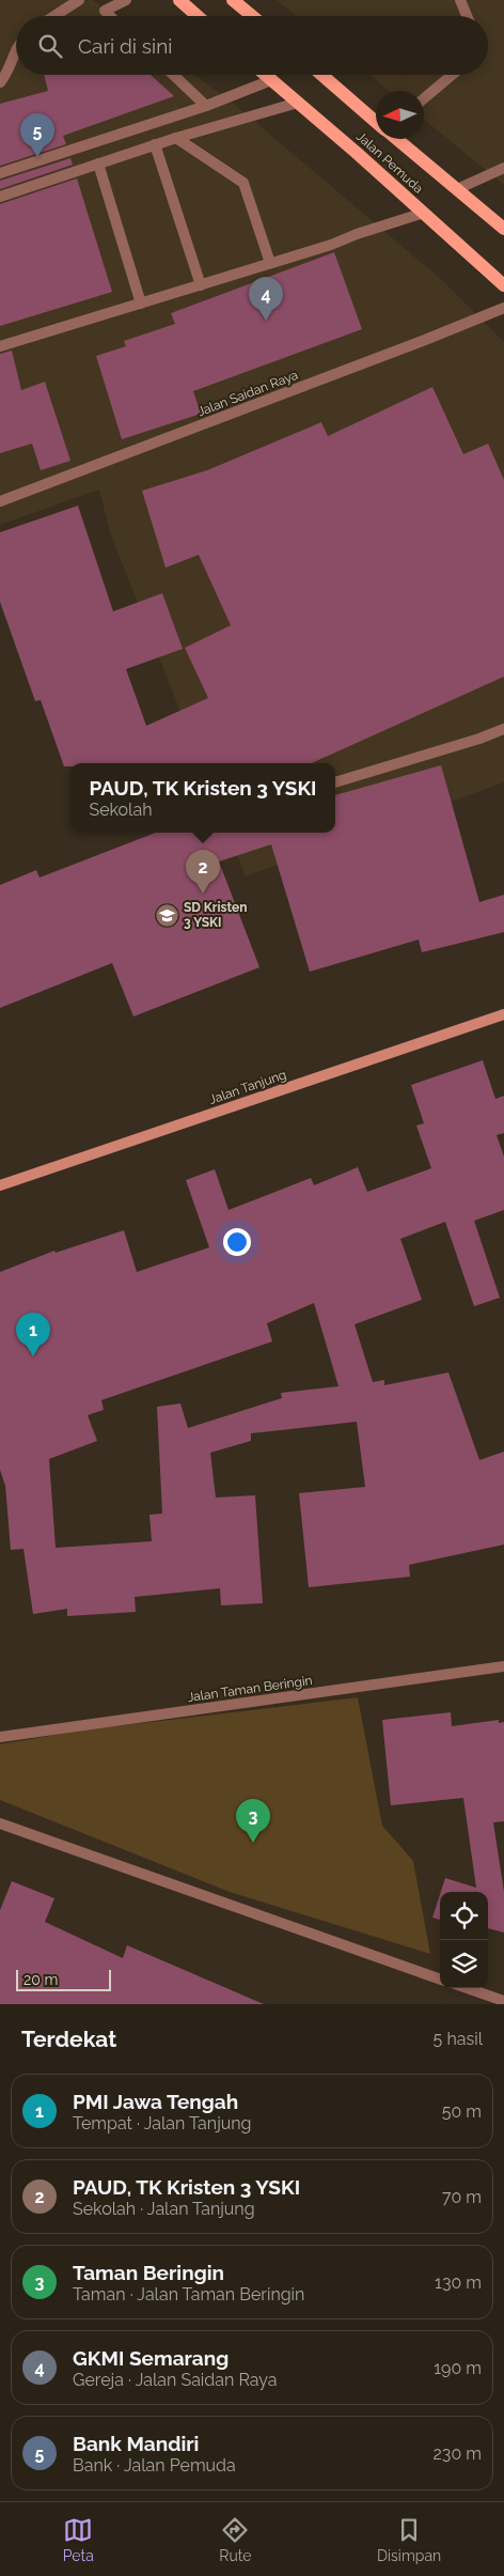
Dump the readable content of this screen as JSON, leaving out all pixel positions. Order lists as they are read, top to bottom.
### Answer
{
  "streets": {
    "main road": ["Jalan Pemuda", "Jalan Tanjung"],
    "street": ["Jalan Saidan Raya", "Jalan Taman Beringin"]
  },
  "places": {
    "school or university": ["SD Kristen 3 YSKI"]
  },
  "scale_bar": "20 m",
  "north": "left",
  "page": {
    "search": "Cari di sini",
    "pins": [
      "5",
      "4",
      "2",
      "1",
      "3"
    ],
    "popup": ["PAUD, TK Kristen 3 YSKI", "Sekolah"],
    "scale": "20 m",
    "heading": ["Terdekat", "5 hasil"],
    "list": [
      {
        "mark": "1",
        "name": "PMI Jawa Tengah",
        "note": "Tempat · Jalan Tanjung",
        "value": "50 m"
      },
      {
        "mark": "2",
        "name": "PAUD, TK Kristen 3 YSKI",
        "note": "Sekolah · Jalan Tanjung",
        "value": "70 m"
      },
      {
        "mark": "3",
        "name": "Taman Beringin",
        "note": "Taman · Jalan Taman Beringin",
        "value": "130 m"
      },
      {
        "mark": "4",
        "name": "GKMI Semarang",
        "note": "Gereja · Jalan Saidan Raya",
        "value": "190 m"
      },
      {
        "mark": "5",
        "name": "Bank Mandiri",
        "note": "Bank · Jalan Pemuda",
        "value": "230 m"
      }
    ],
    "nav": ["Peta", "Rute", "Disimpan"]
  }
}
